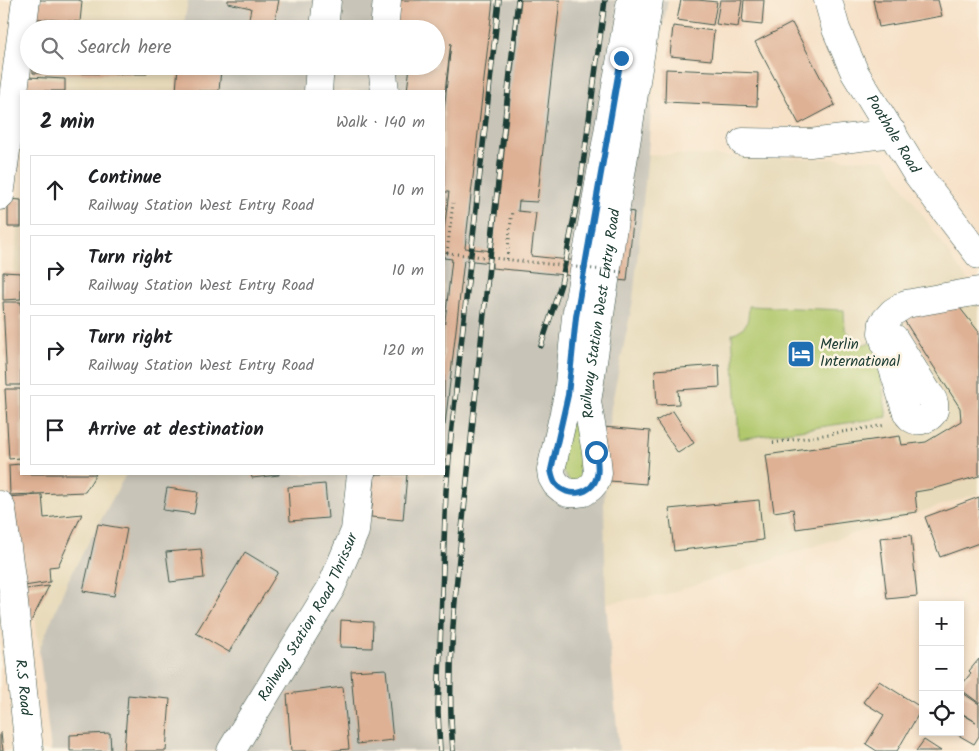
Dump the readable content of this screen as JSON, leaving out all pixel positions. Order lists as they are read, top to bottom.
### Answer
{
  "streets": {
    "street": [
      "Poothole Road",
      "Railway Station West Entry Road",
      "Railway Station Road Thrissur",
      "R.S Road"
    ]
  },
  "places": {
    "hotel": ["Merlin International"]
  },
  "page": {
    "search": "Search here",
    "heading": ["2 min", "Walk · 140 m"],
    "list": [
      ["Continue", "Railway Station West Entry Road", "10 m"],
      ["Turn right", "Railway Station West Entry Road", "10 m"],
      ["Turn right", "Railway Station West Entry Road", "120 m"],
      "Arrive at destination"
    ],
    "map_buttons": ["+", "−"]
  }
}
